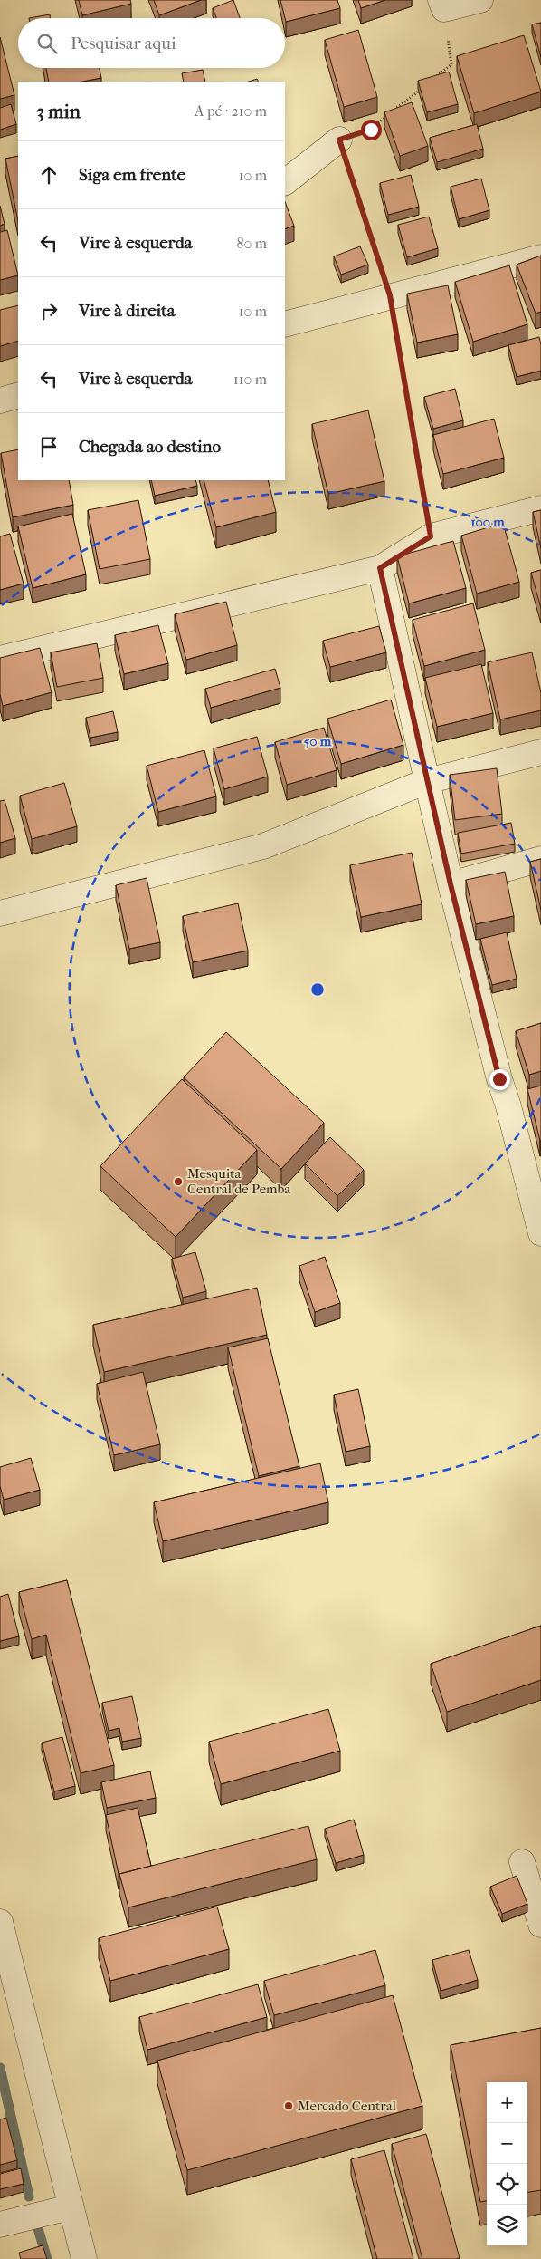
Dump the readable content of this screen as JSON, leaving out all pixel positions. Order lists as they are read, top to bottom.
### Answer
{
  "places": ["Mesquita Central de Pemba", "Mercado Central"],
  "page": {
    "search": "Pesquisar aqui",
    "heading": ["3 min", "A pé · 210 m"],
    "list": [
      ["Siga em frente", "10 m"],
      ["Vire à esquerda", "80 m"],
      ["Vire à direita", "10 m"],
      ["Vire à esquerda", "110 m"],
      "Chegada ao destino"
    ],
    "map_buttons": ["+", "−"]
  },
  "rings": ["100 m", "50 m"]
}
